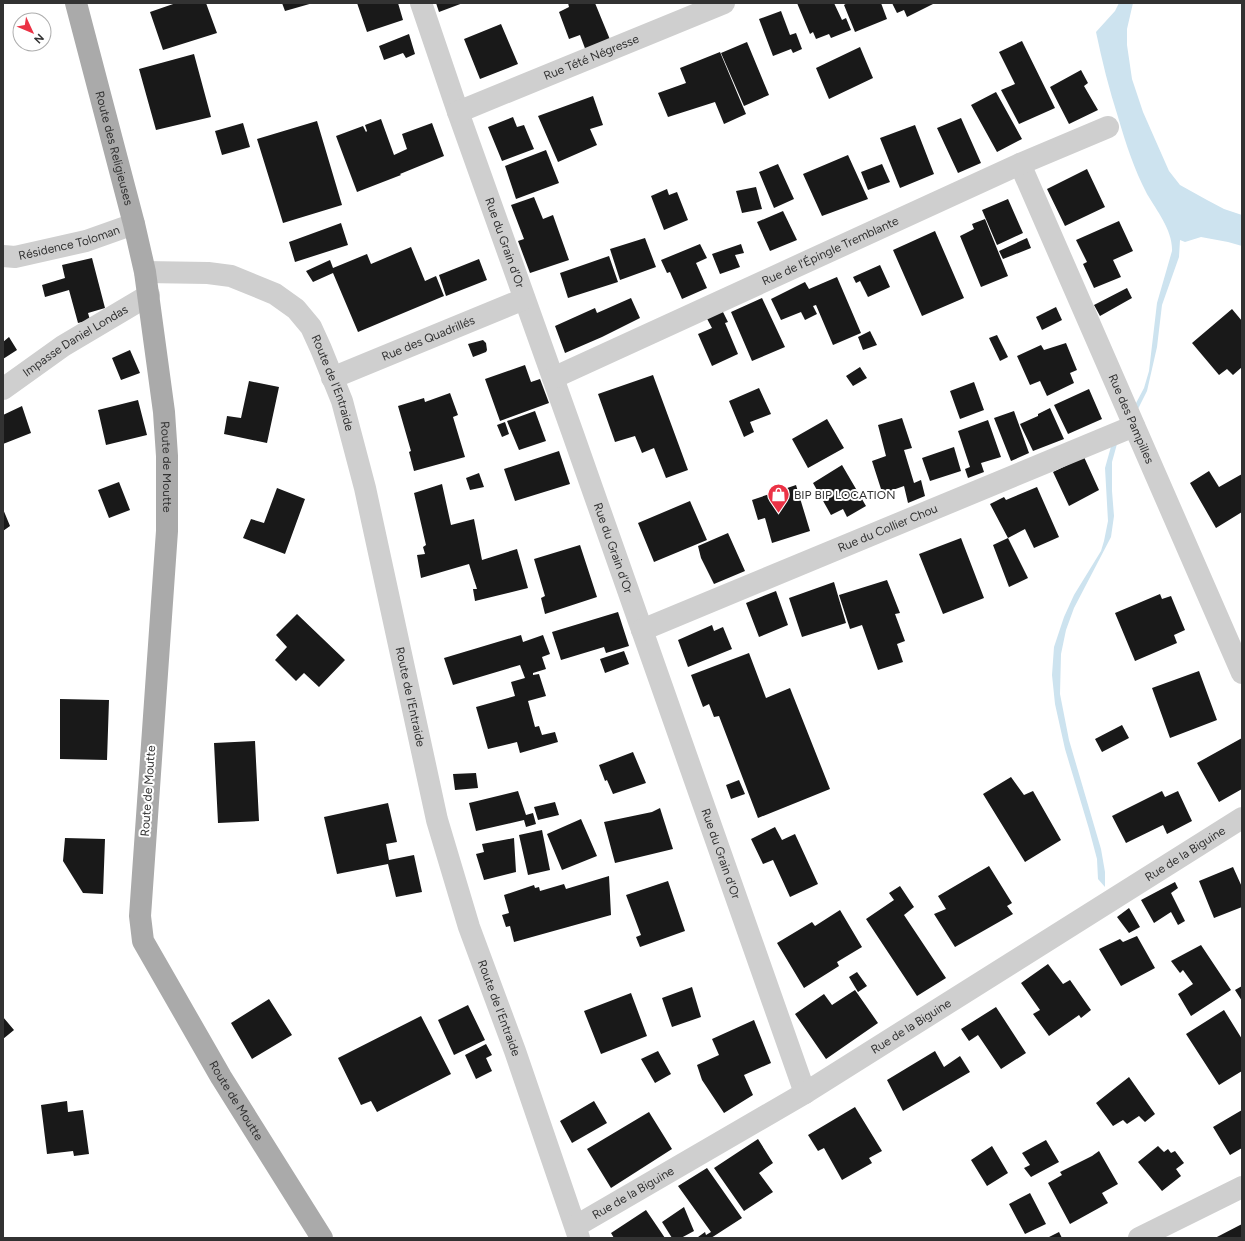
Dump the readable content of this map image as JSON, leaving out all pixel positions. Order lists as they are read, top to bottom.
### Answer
{
  "streets": {
    "main road": ["Route des Religieuses", "Route de Moutte"],
    "street": [
      "Rue Tété Négresse",
      "Résidence Toloman",
      "Rue du Grain d'Or",
      "Rue de l'Épingle Tremblante",
      "Rue des Quadrillés",
      "Impasse Daniel Londas",
      "Route de l'Entraide",
      "Rue des Pampilles",
      "Rue du Collier Chou",
      "Rue de la Biguine"
    ]
  },
  "crossings": [
    ["Rue Tété Négresse", "Rue du Grain d'Or"],
    ["Route des Religieuses", "Résidence Toloman"],
    ["Route des Religieuses", "Impasse Daniel Londas"],
    ["Route des Religieuses", "Route de l'Entraide"],
    ["Route des Religieuses", "Route de Moutte"],
    ["Rue du Grain d'Or", "Rue de l'Épingle Tremblante"],
    ["Rue du Grain d'Or", "Rue des Quadrillés"],
    ["Rue du Grain d'Or", "Rue du Collier Chou"],
    ["Rue du Grain d'Or", "Rue de la Biguine"],
    ["Rue de l'Épingle Tremblante", "Rue des Pampilles"],
    ["Rue des Quadrillés", "Route de l'Entraide"],
    ["Impasse Daniel Londas", "Route de Moutte"],
    ["Route de l'Entraide", "Rue de la Biguine"],
    ["Rue des Pampilles", "Rue du Collier Chou"]
  ],
  "places": {
    "shop": ["BIP BIP LOCATION"]
  },
  "north": "bottom right"
}
